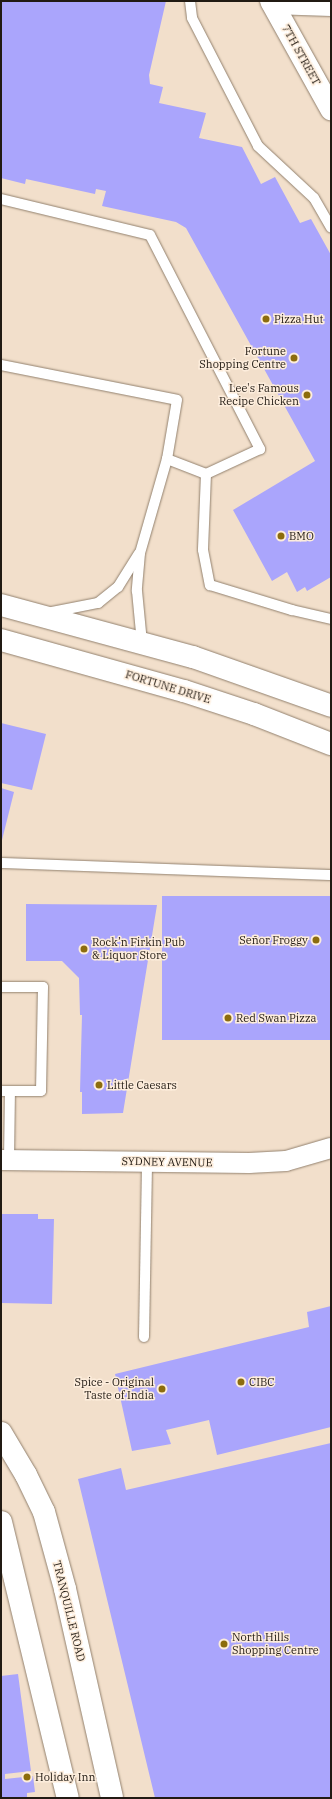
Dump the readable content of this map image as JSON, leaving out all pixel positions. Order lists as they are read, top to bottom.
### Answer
{
  "streets": {
    "main road": ["7TH STREET", "FORTUNE DRIVE", "TRANQUILLE ROAD"],
    "street": ["SYDNEY AVENUE"]
  },
  "places": [
    "Pizza Hut",
    "Fortune Shopping Centre",
    "Lee's Famous Recipe Chicken",
    "BMO",
    "Señor Froggy",
    "Rock’n Firkin Pub & Liquor Store",
    "Red Swan Pizza",
    "Little Caesars",
    "CIBC",
    "Spice - Original Taste of India",
    "North Hills Shopping Centre",
    "Holiday Inn"
  ]
}
